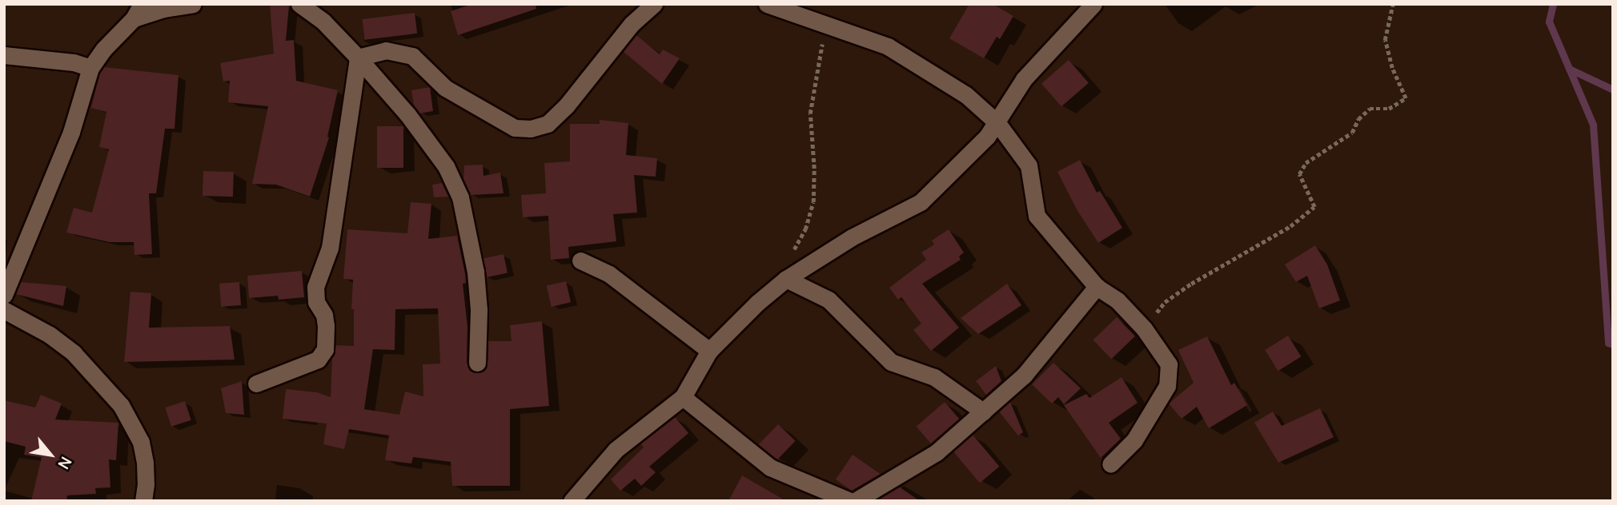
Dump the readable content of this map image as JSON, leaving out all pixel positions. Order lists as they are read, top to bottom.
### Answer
{
  "north": "bottom right"
}
